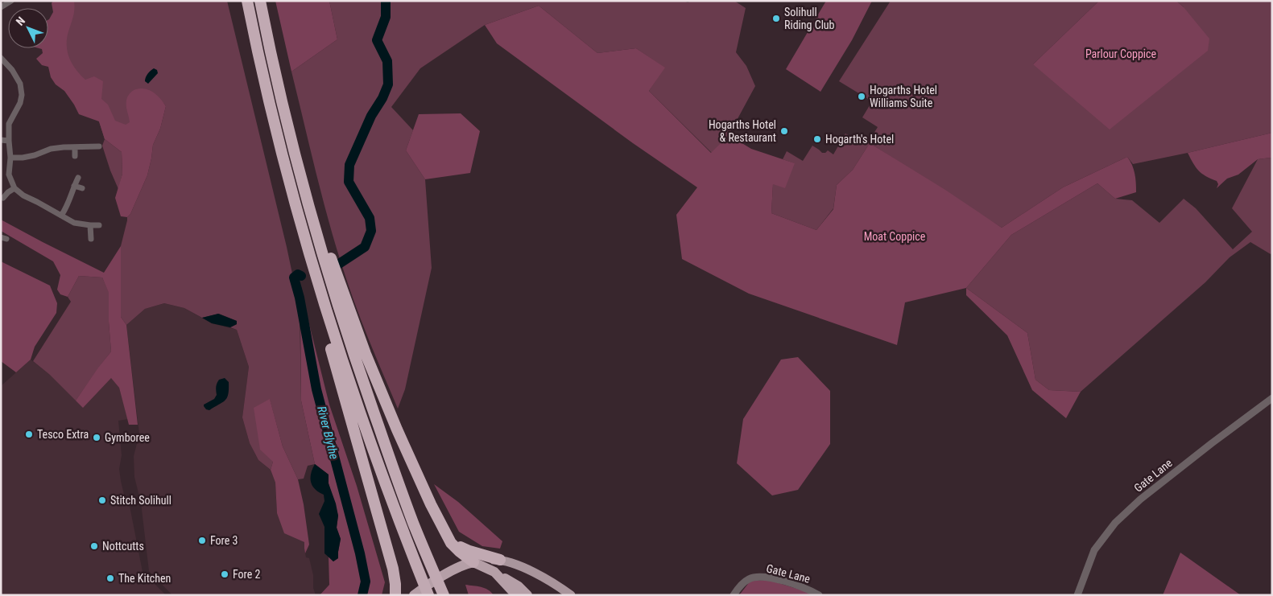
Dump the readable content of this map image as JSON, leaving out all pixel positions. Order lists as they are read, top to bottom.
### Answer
{
  "streets": {
    "street": ["Gate Lane"]
  },
  "water": ["River Blythe"],
  "parks": ["Parlour Coppice", "Moat Coppice"],
  "places": [
    "Solihull Riding Club",
    "Hogarths Hotel Williams Suite",
    "Hogarths Hotel & Restaurant",
    "Hogarth's Hotel",
    "Tesco Extra",
    "Gymboree",
    "Stitch Solihull",
    "Fore 3",
    "Nottcutts",
    "Fore 2",
    "The Kitchen"
  ],
  "north": "top left"
}
